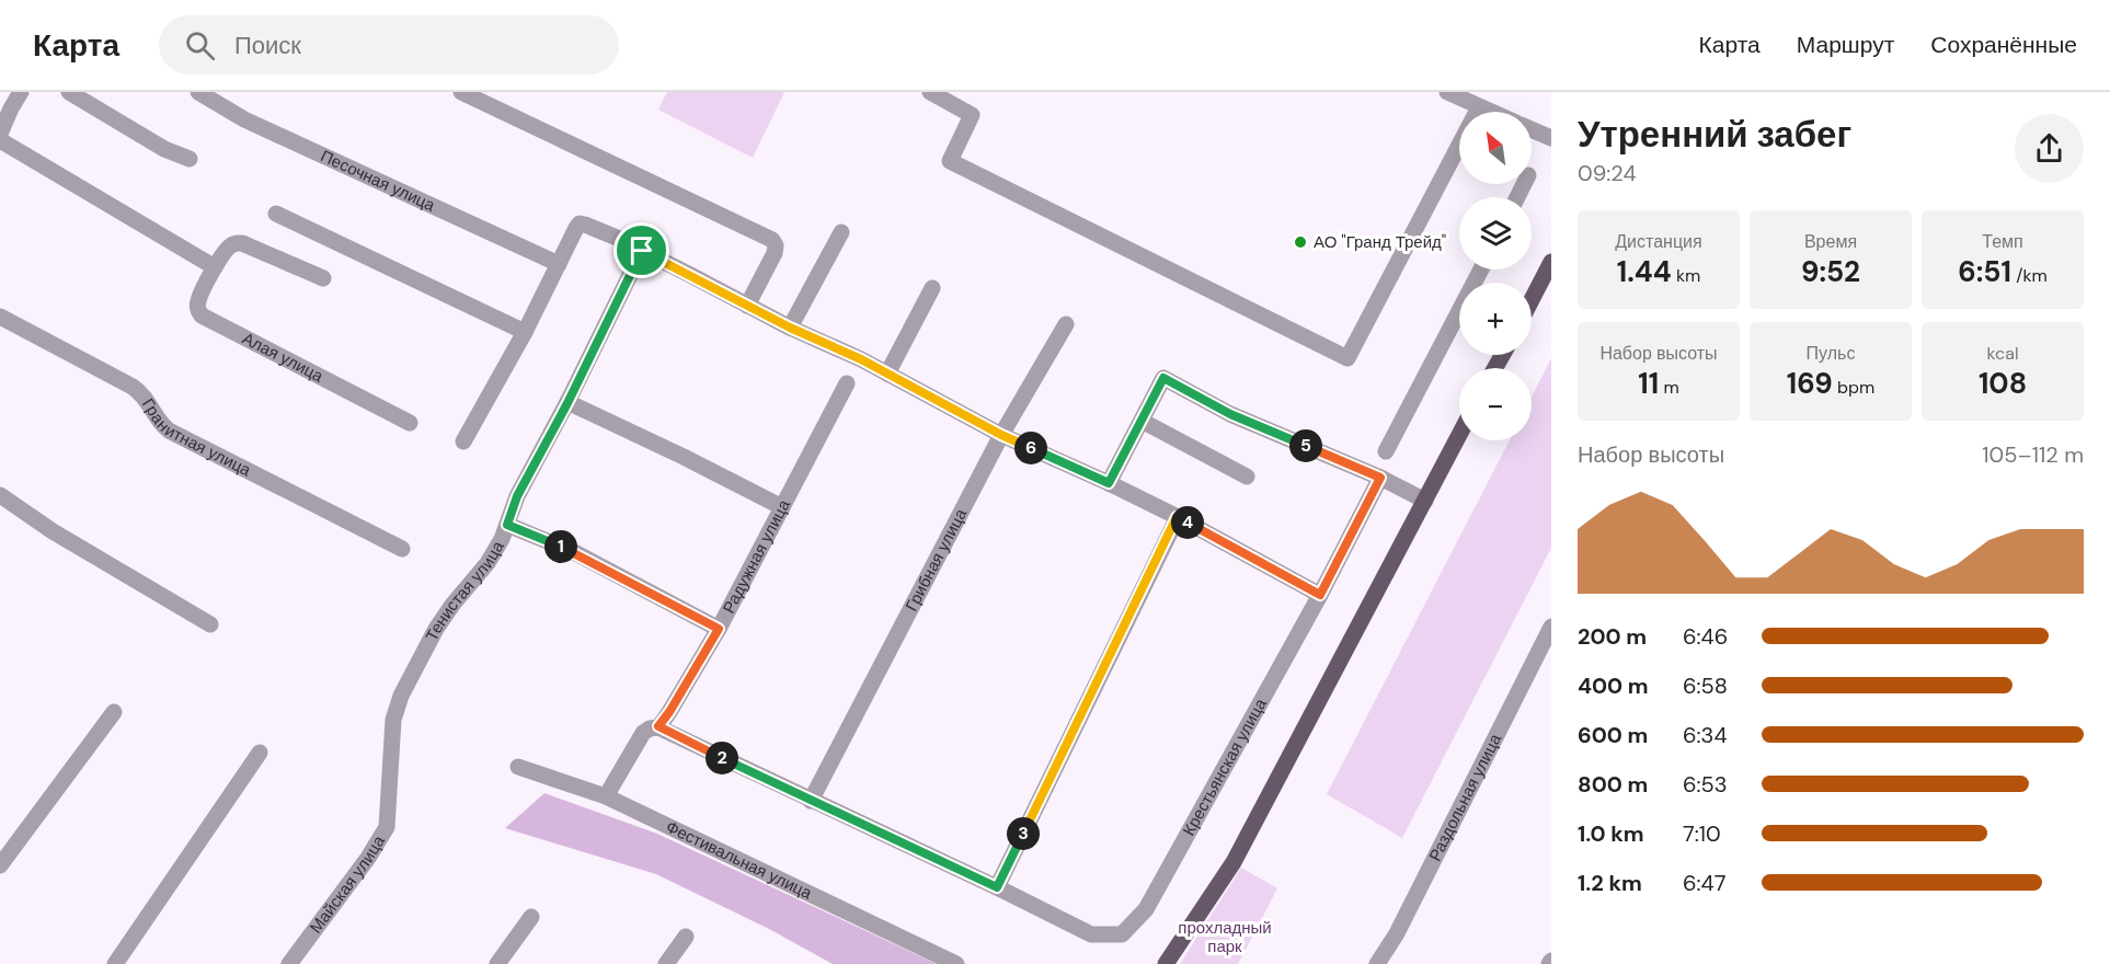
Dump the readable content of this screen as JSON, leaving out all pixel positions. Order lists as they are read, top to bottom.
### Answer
{
  "streets": {
    "street": [
      "Песочная улица",
      "Алая улица",
      "Гранитная улица",
      "Радужная улица",
      "Грибная улица",
      "Тенистая улица",
      "Крестьянская улица",
      "Раздольная улица",
      "Фестивальная улица",
      "Майская улица"
    ]
  },
  "crossings": [
    ["Радужная улица", "Фестивальная улица"],
    ["Тенистая улица", "Майская улица"]
  ],
  "parks": ["прохладный парк"],
  "places": ["АО \"Гранд Трейд\""],
  "north": "top left",
  "page": {
    "header": "Карта",
    "search": "Поиск",
    "nav": ["Карта", "Маршрут", "Сохранённые"],
    "heading": ["Утренний забег", "09:24"],
    "map_buttons": ["+", "−"],
    "stats": [
      ["Дистанция", "1.44 km"],
      ["Время", "9:52"],
      ["Темп", "6:51 /km"],
      ["Набор высоты", "11 m"],
      ["Пульс", "169 bpm"],
      ["kcal", "108"]
    ],
    "chart": ["Набор высоты", "105–112 m"],
    "pins": [
      "5",
      "6",
      "4",
      "1",
      "2",
      "3"
    ],
    "list": [
      {
        "name": "200 m",
        "note": "6:46"
      },
      {
        "name": "400 m",
        "note": "6:58"
      },
      {
        "name": "600 m",
        "note": "6:34"
      },
      {
        "name": "800 m",
        "note": "6:53"
      },
      {
        "name": "1.0 km",
        "note": "7:10"
      },
      {
        "name": "1.2 km",
        "note": "6:47"
      }
    ]
  }
}
